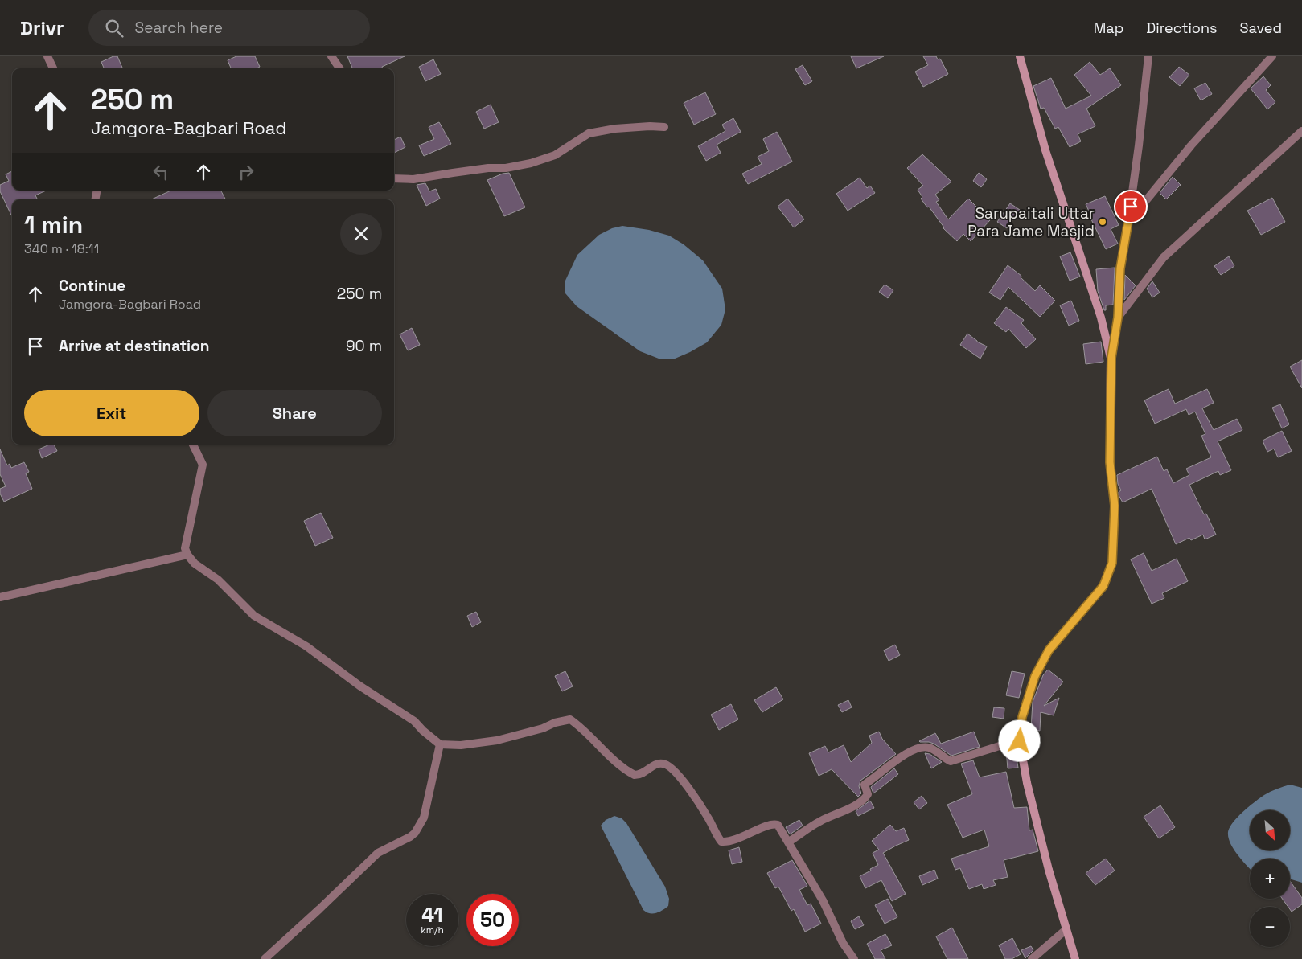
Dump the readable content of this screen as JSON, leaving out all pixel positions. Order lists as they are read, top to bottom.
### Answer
{
  "places": ["Sarupaitali Uttar Para Jame Masjid"],
  "north": "bottom right",
  "page": {
    "header": "Drivr",
    "search": "Search here",
    "nav": ["Map", "Directions", "Saved"],
    "turn": ["250 m", "Jamgora-Bagbari Road"],
    "heading": ["1 min", "340 m · 18:11"],
    "list": [
      {
        "name": "Continue",
        "note": "Jamgora-Bagbari Road",
        "value": "250 m"
      },
      {
        "name": "Arrive at destination",
        "value": "90 m"
      }
    ],
    "buttons": ["Exit", "Share"],
    "map_buttons": ["+", "−"],
    "speed": "41 km/h",
    "limit": "50"
  }
}
